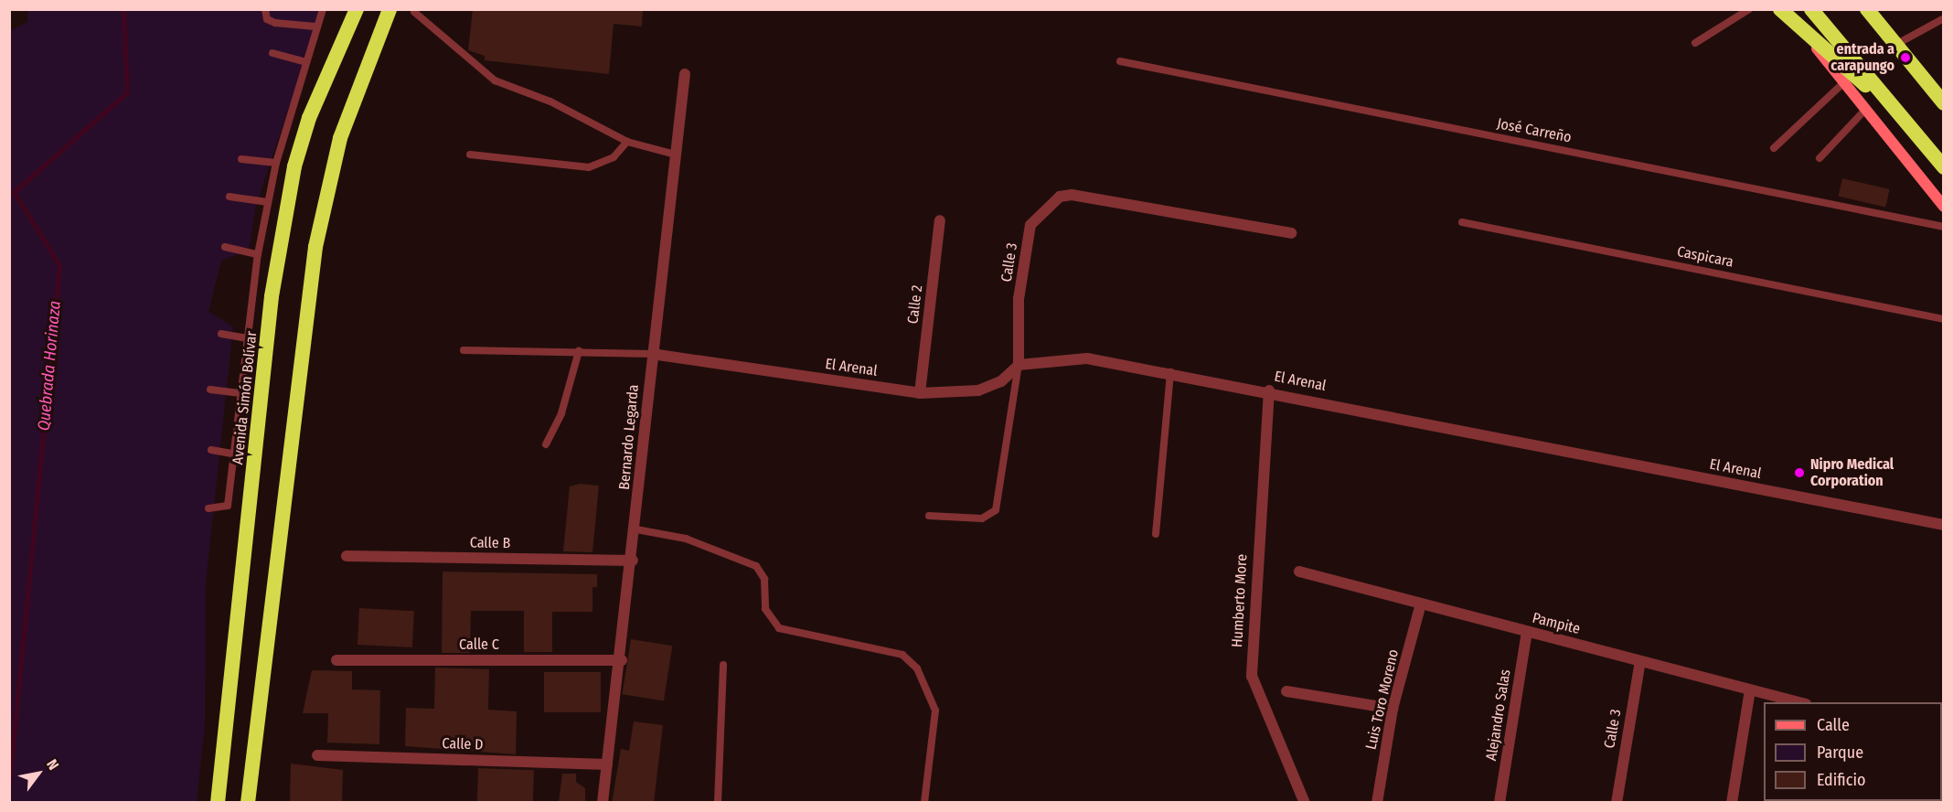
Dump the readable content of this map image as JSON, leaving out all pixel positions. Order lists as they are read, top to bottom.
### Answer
{
  "streets": {
    "highway": ["Avenida Simón Bolívar"],
    "street": [
      "Calle 3",
      "Calle 2",
      "El Arenal",
      "Bernardo Legarda",
      "Calle B",
      "Humberto More",
      "Pampite",
      "Calle C",
      "Luis Toro Moreno",
      "Alejandro Salas",
      "Calle D"
    ],
    "lane": ["José Carreño", "Caspicara"]
  },
  "crossings": [
    ["Calle 3", "El Arenal"],
    ["Calle 3", "Pampite"],
    ["Calle 2", "El Arenal"],
    ["El Arenal", "Bernardo Legarda"],
    ["El Arenal", "Humberto More"],
    ["Bernardo Legarda", "Calle B"],
    ["Bernardo Legarda", "Calle C"],
    ["Bernardo Legarda", "Calle D"],
    ["Pampite", "Luis Toro Moreno"],
    ["Pampite", "Alejandro Salas"]
  ],
  "water": ["Quebrada Horinaza"],
  "places": ["entrada a carapungo", "Nipro Medical Corporation"],
  "legend": ["Calle", "Parque", "Edificio"],
  "north": "top right"
}
